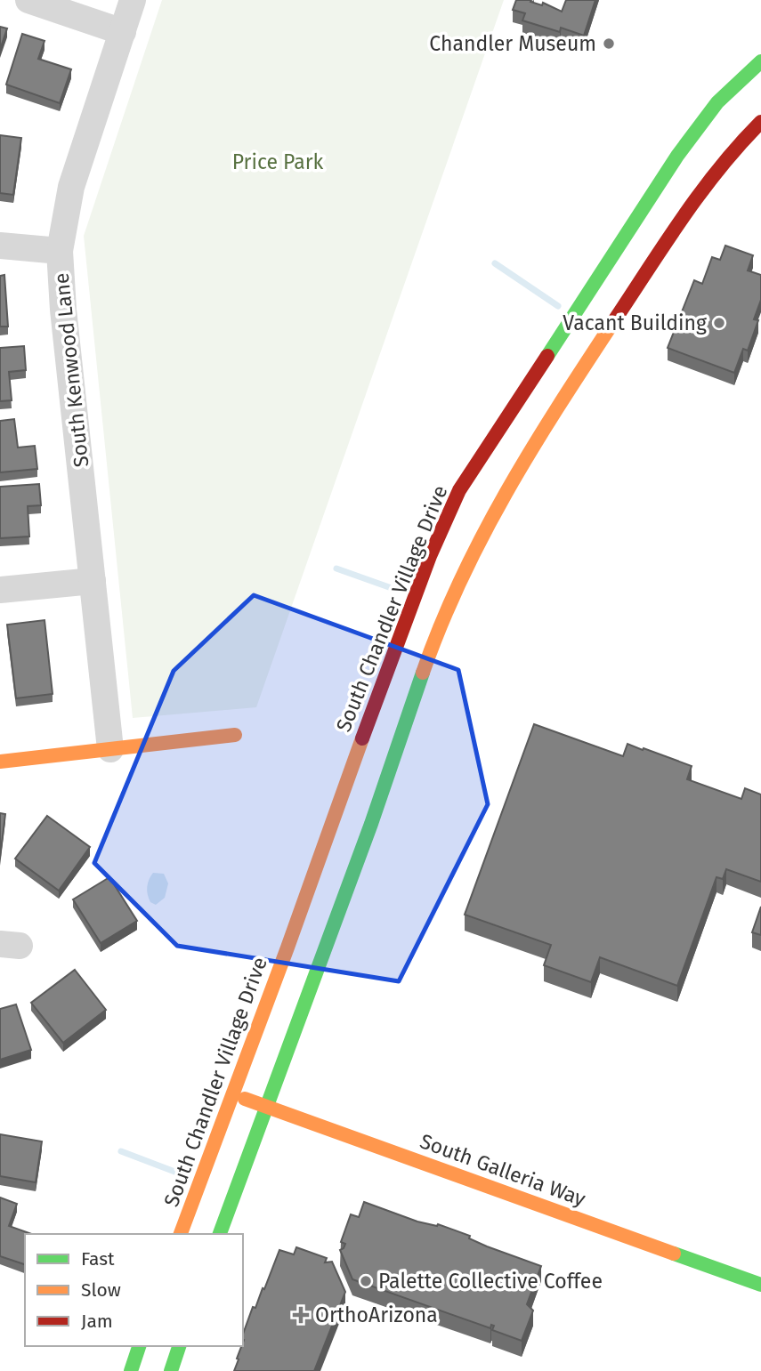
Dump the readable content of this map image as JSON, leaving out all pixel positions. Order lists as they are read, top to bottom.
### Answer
{
  "streets": {
    "street": ["South Kenwood Lane", "South Chandler Village Drive", "South Galleria Way"]
  },
  "crossings": [
    ["South Chandler Village Drive", "South Galleria Way"]
  ],
  "parks": ["Price Park"],
  "places": {
    "other": ["Chandler Museum", "Vacant Building", "Palette Collective Coffee"],
    "health": ["OrthoArizona"]
  },
  "legend": ["Fast", "Slow", "Jam"]
}
